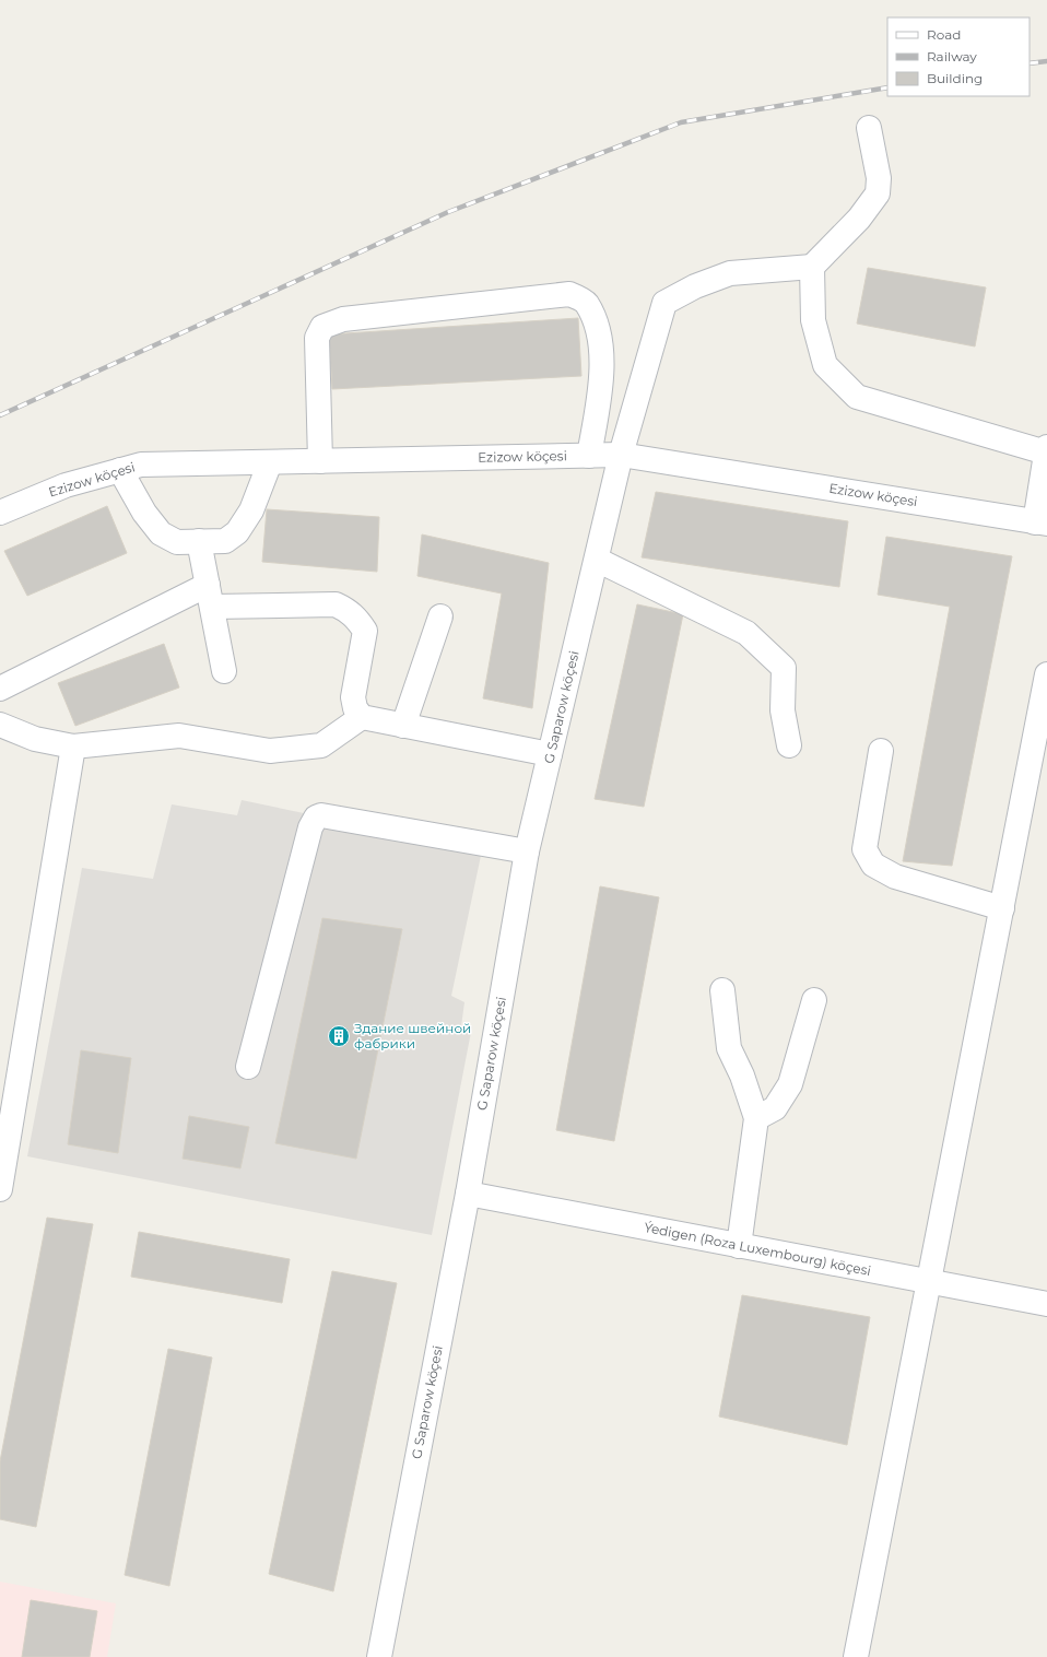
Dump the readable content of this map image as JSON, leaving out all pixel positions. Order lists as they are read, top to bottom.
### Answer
{
  "streets": {
    "street": ["Ezizow köçesi", "G Saparow köçesi", "Ýedigen (Roza Luxembourg) köçesi"]
  },
  "crossings": [
    ["Ezizow köçesi", "G Saparow köçesi"],
    ["G Saparow köçesi", "Ýedigen (Roza Luxembourg) köçesi"]
  ],
  "places": {
    "building": ["Здание швейной фабрики"]
  },
  "legend": ["Road", "Railway", "Building"]
}
